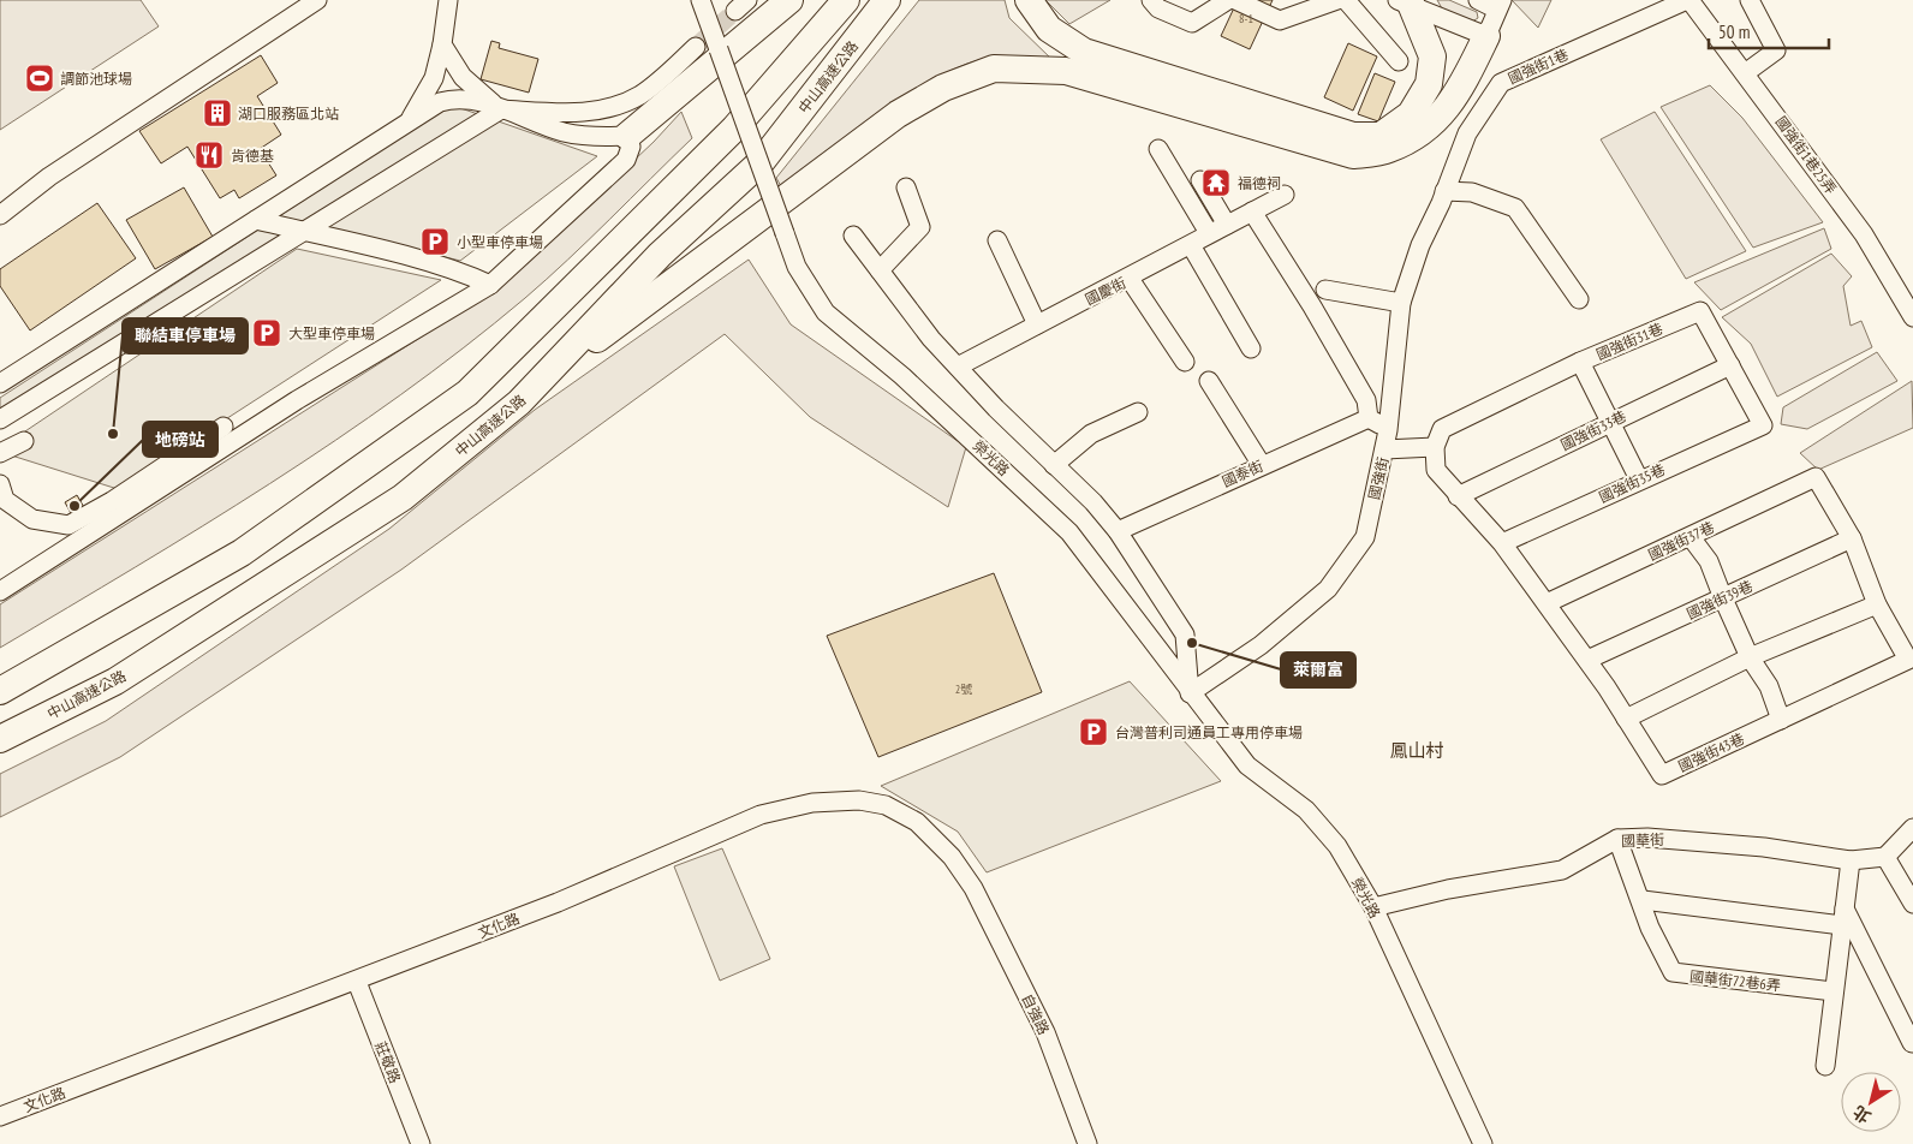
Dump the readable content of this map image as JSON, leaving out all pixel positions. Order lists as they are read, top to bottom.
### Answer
{
  "streets": {
    "highway": ["中山高速公路"],
    "street": [
      "國強街1巷",
      "國強街1巷25弄",
      "國慶街",
      "國強街31巷",
      "國強街33巷",
      "榮光路",
      "國泰街",
      "國強街",
      "國強街35巷",
      "國強街37巷",
      "國強街39巷",
      "國強街43巷",
      "國華街",
      "文化路",
      "國華街72巷6弄",
      "自強路",
      "莊敬路"
    ]
  },
  "crossings": [
    ["國強街1巷", "國強街1巷25弄"],
    ["國強街1巷", "國強街"],
    ["國強街31巷", "國強街33巷"],
    ["國強街31巷", "國強街35巷"],
    ["國強街31巷", "國強街43巷"],
    ["國強街33巷", "國強街43巷"],
    ["榮光路", "國強街"],
    ["榮光路", "國華街"],
    ["國強街35巷", "國強街43巷"],
    ["國強街37巷", "國強街43巷"],
    ["國強街39巷", "國強街43巷"],
    ["國華街", "國華街72巷6弄"],
    ["文化路", "自強路"],
    ["文化路", "莊敬路"]
  ],
  "districts": ["鳳山村"],
  "places": {
    "sports": ["調節池球場"],
    "building": ["湖口服務區北站"],
    "restaurant": ["肯德基"],
    "temple": ["福德祠"],
    "parking": ["小型車停車場", "大型車停車場", "台灣普利司通員工專用停車場"],
    "other": ["聯結車停車場", "地磅站", "萊爾富"]
  },
  "house_numbers": ["8-1", "2號"],
  "scale_bar": "50 m",
  "north": "bottom left"
}
